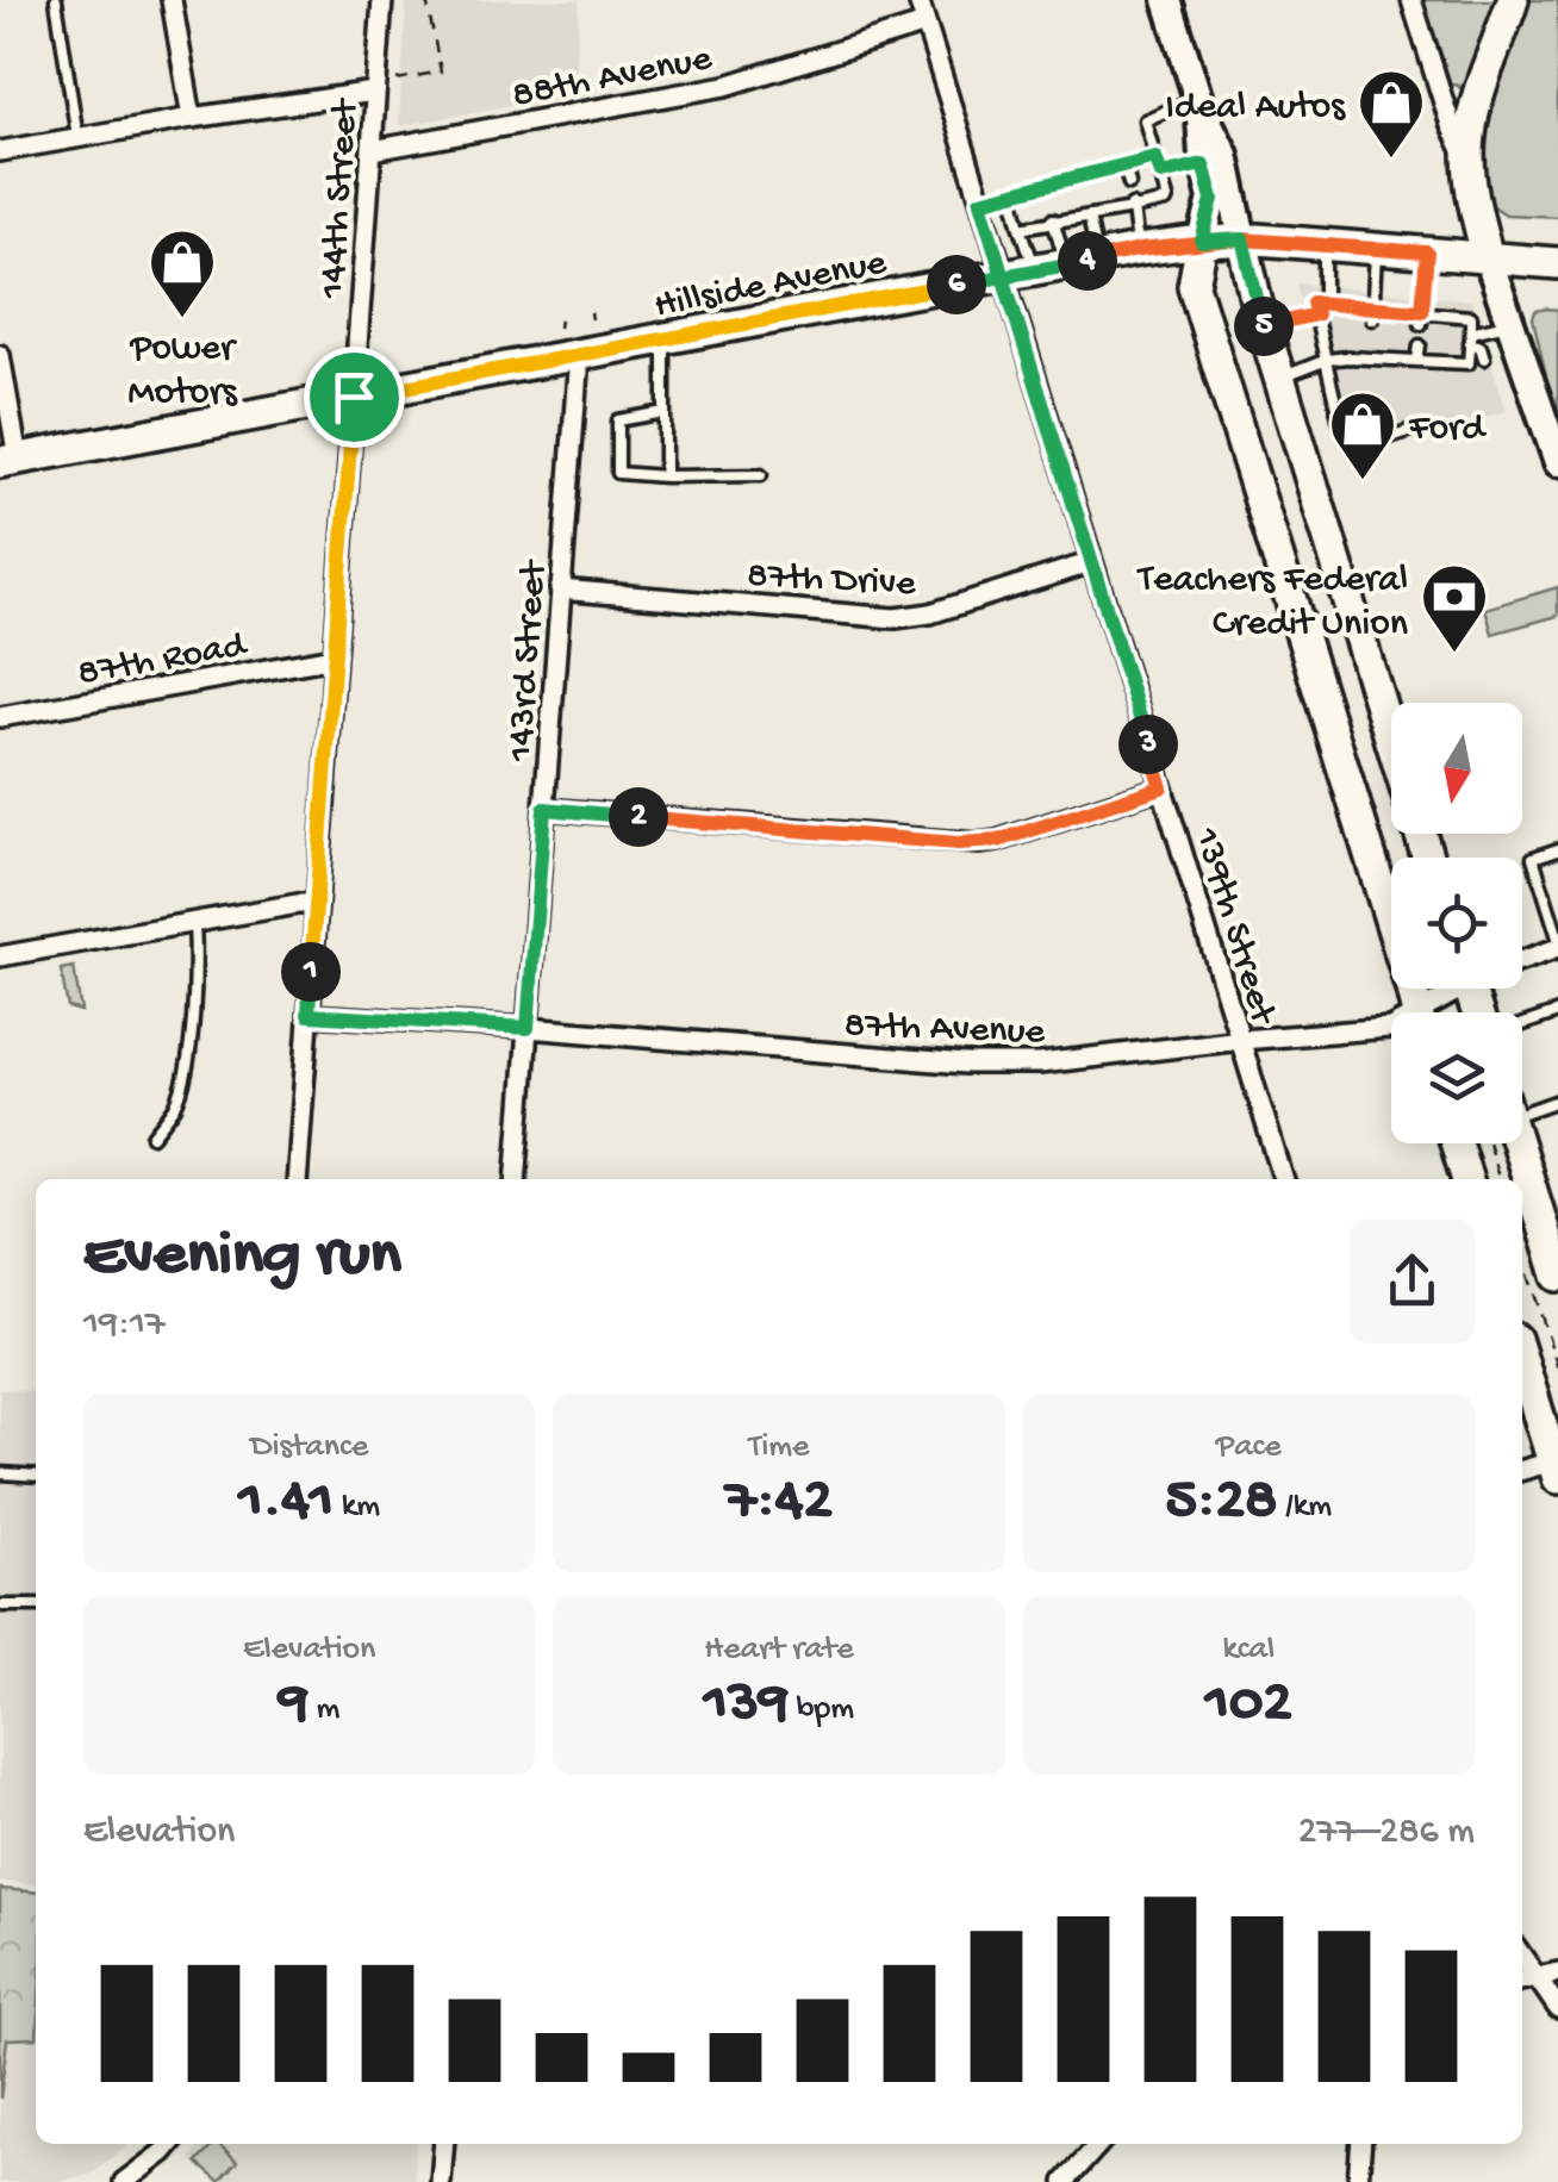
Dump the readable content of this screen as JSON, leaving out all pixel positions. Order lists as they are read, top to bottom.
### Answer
{
  "streets": {
    "main road": ["Hillside Avenue"],
    "street": [
      "88th Avenue",
      "144th Street",
      "87th Drive",
      "87th Road",
      "143rd Street",
      "139th Street",
      "87th Avenue"
    ]
  },
  "crossings": [
    ["88th Avenue", "144th Street"],
    ["88th Avenue", "139th Street"],
    ["144th Street", "Hillside Avenue"],
    ["144th Street", "87th Road"],
    ["144th Street", "87th Avenue"],
    ["Hillside Avenue", "143rd Street"],
    ["Hillside Avenue", "139th Street"],
    ["87th Drive", "143rd Street"],
    ["87th Drive", "139th Street"],
    ["143rd Street", "87th Avenue"],
    ["139th Street", "87th Avenue"]
  ],
  "places": {
    "shop": ["Ideal Autos", "Power Motors", "Ford"],
    "bank": ["Teachers Federal Credit Union"]
  },
  "north": "bottom",
  "page": {
    "pins": [
      "4",
      "6",
      "5",
      "3",
      "2",
      "1"
    ],
    "heading": ["Evening run", "19:17"],
    "stats": [
      ["Distance", "1.41 km"],
      ["Time", "7:42"],
      ["Pace", "5:28 /km"],
      ["Elevation", "9 m"],
      ["Heart rate", "139 bpm"],
      ["kcal", "102"]
    ],
    "chart": ["Elevation", "277–286 m"]
  }
}
